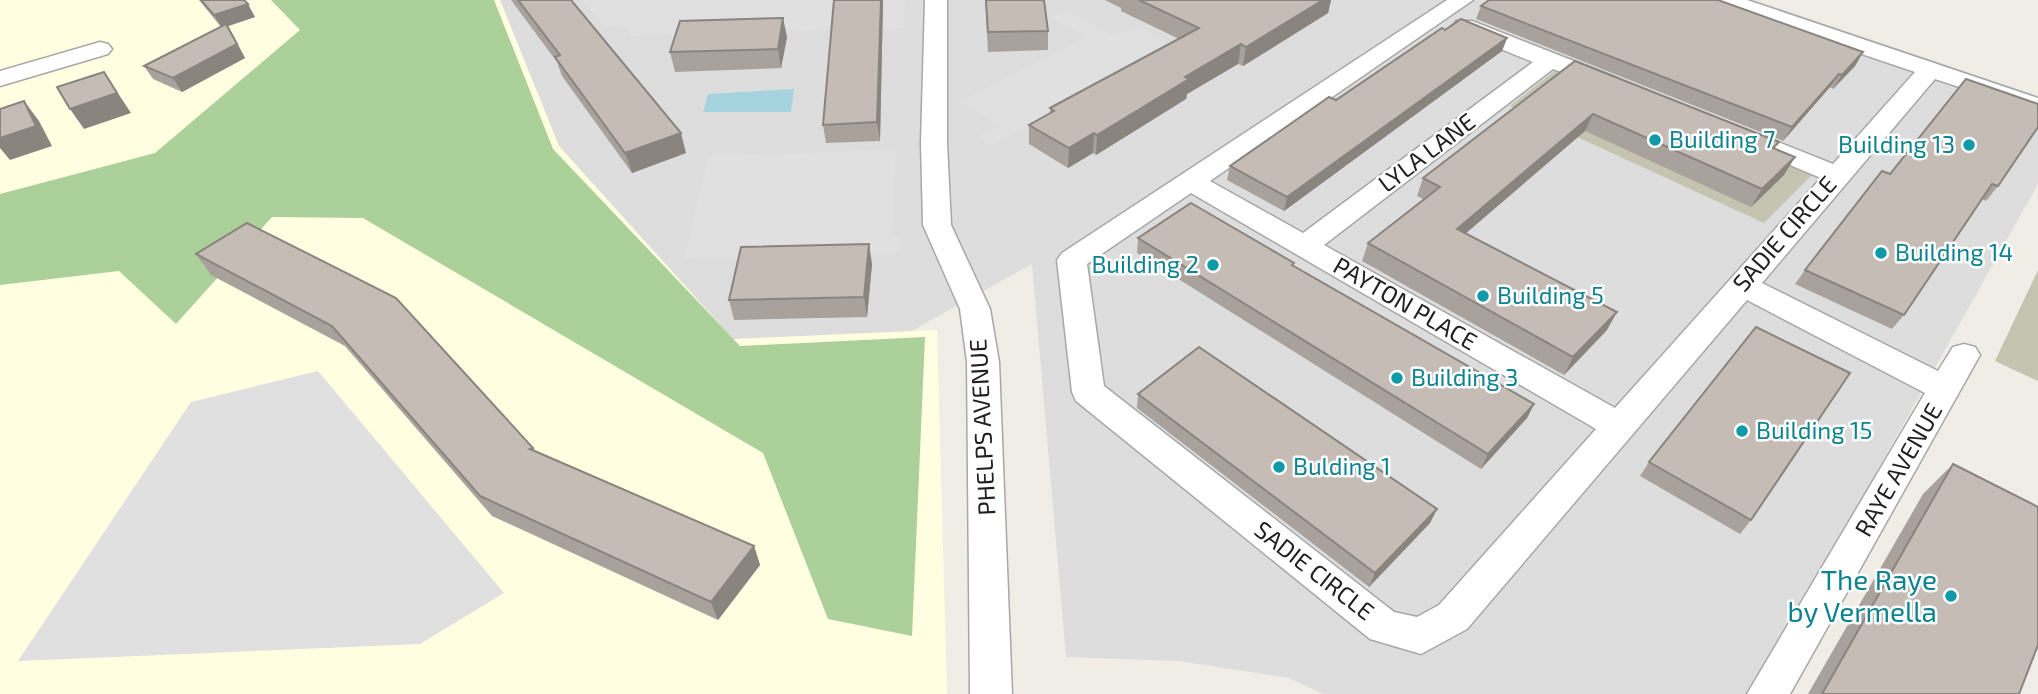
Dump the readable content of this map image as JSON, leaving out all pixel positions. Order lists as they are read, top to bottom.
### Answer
{
  "streets": {
    "street": [
      "LYLA LANE",
      "SADIE CIRCLE",
      "PAYTON PLACE",
      "PHELPS AVENUE",
      "RAYE AVENUE"
    ]
  },
  "crossings": [
    ["LYLA LANE", "PAYTON PLACE"],
    ["SADIE CIRCLE", "PAYTON PLACE"]
  ],
  "places": [
    "Building 7",
    "Building 13",
    "Building 14",
    "Building 2",
    "Building 5",
    "Building 3",
    "Building 15",
    "Bulding 1",
    "The Raye by Vermella"
  ]
}
